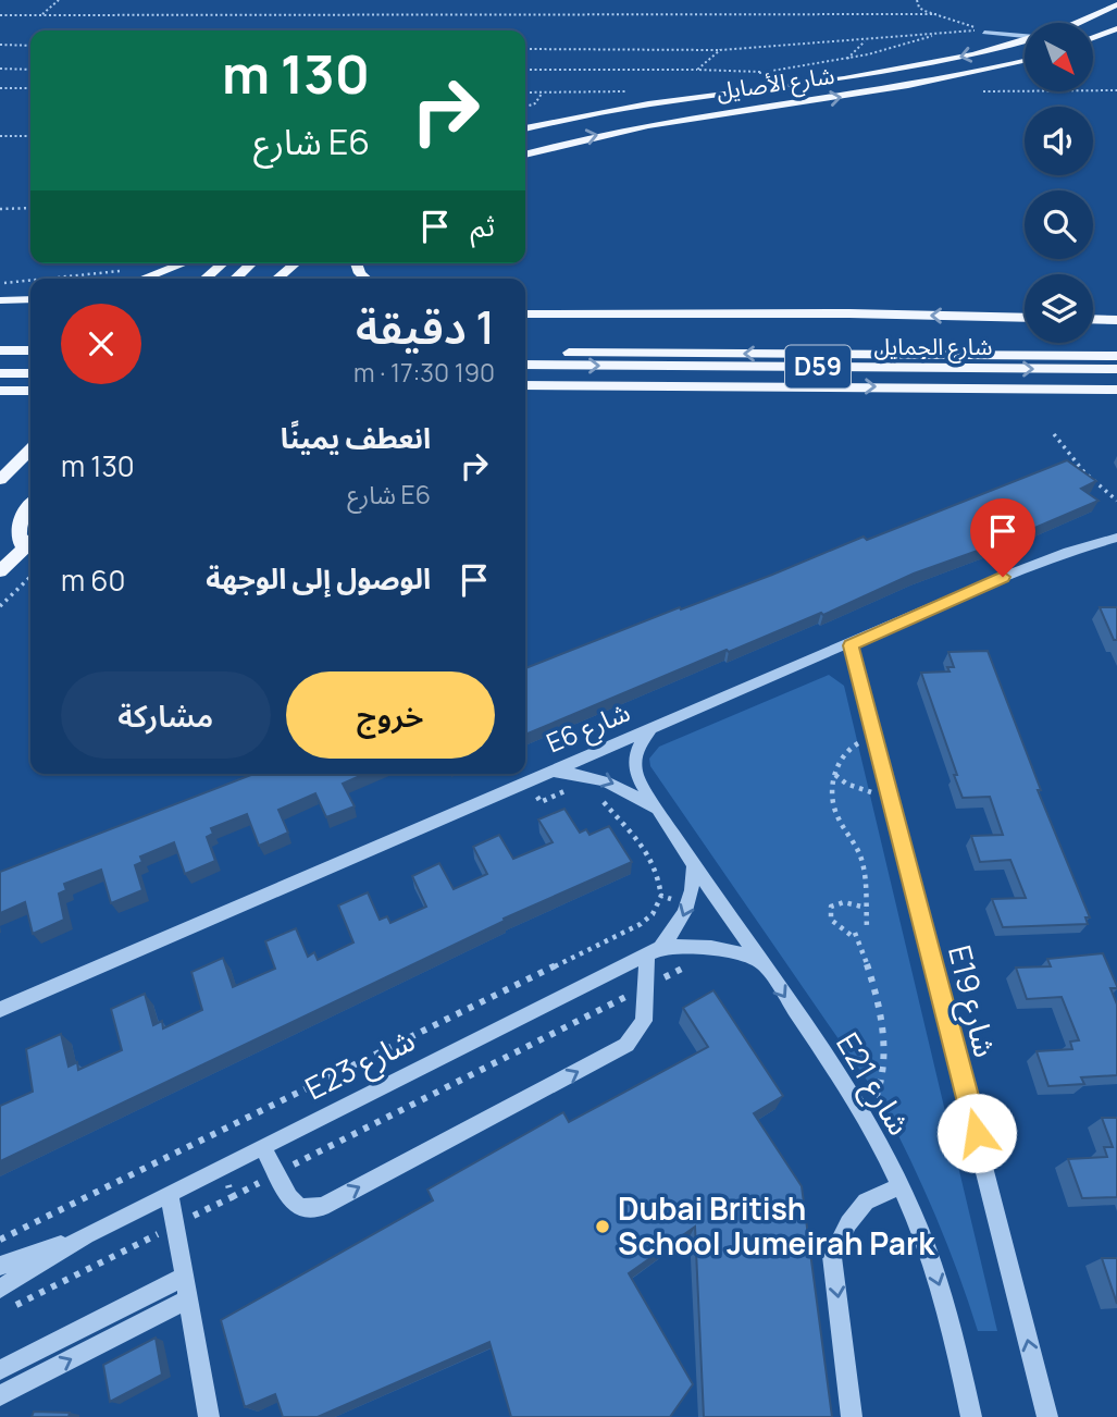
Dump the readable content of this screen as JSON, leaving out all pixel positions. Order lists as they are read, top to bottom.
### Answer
{
  "streets": {
    "main road": ["شارع الأصايل", "شارع الجمايل", "D59"],
    "street": [
      "E6 شارع",
      "E19 شارع",
      "E23 شارع",
      "E21 شارع"
    ]
  },
  "crossings": [
    ["E6 شارع", "E19 شارع"],
    ["E6 شارع", "E21 شارع"],
    ["E23 شارع", "E21 شارع"]
  ],
  "one_way": ["E19 شارع", "E21 شارع"],
  "places": ["Dubai British School Jumeirah Park"],
  "north": "bottom right",
  "page": {
    "turn": ["130 m", "E6 شارع"],
    "then": "ثم",
    "heading": ["1 دقيقة", "190 m · 17:30"],
    "list": [
      {
        "name": "انعطف يمينًا",
        "note": "E6 شارع",
        "value": "130 m"
      },
      {
        "name": "الوصول إلى الوجهة",
        "value": "60 m"
      }
    ],
    "buttons": ["خروج", "مشاركة"]
  }
}
